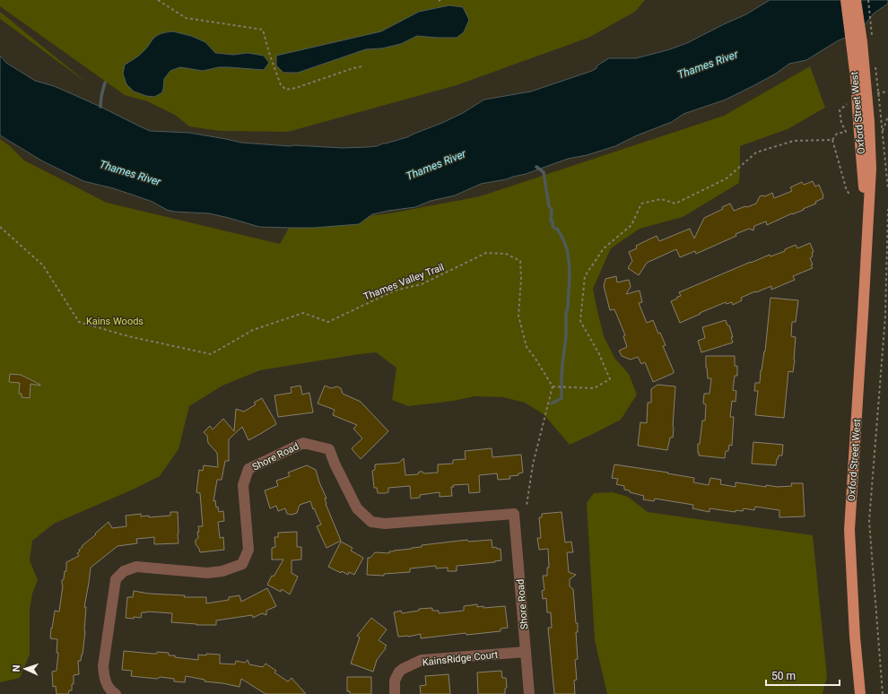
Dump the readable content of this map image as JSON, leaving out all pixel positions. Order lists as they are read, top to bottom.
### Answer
{
  "streets": {
    "main road": ["Oxford Street West"],
    "street": ["Shore Road", "KainsRidge Court"],
    "path": ["Thames Valley Trail"]
  },
  "crossings": [
    ["Shore Road", "KainsRidge Court"]
  ],
  "water": ["Thames River"],
  "parks": ["Kains Woods"],
  "scale_bar": "50 m",
  "north": "left"
}
